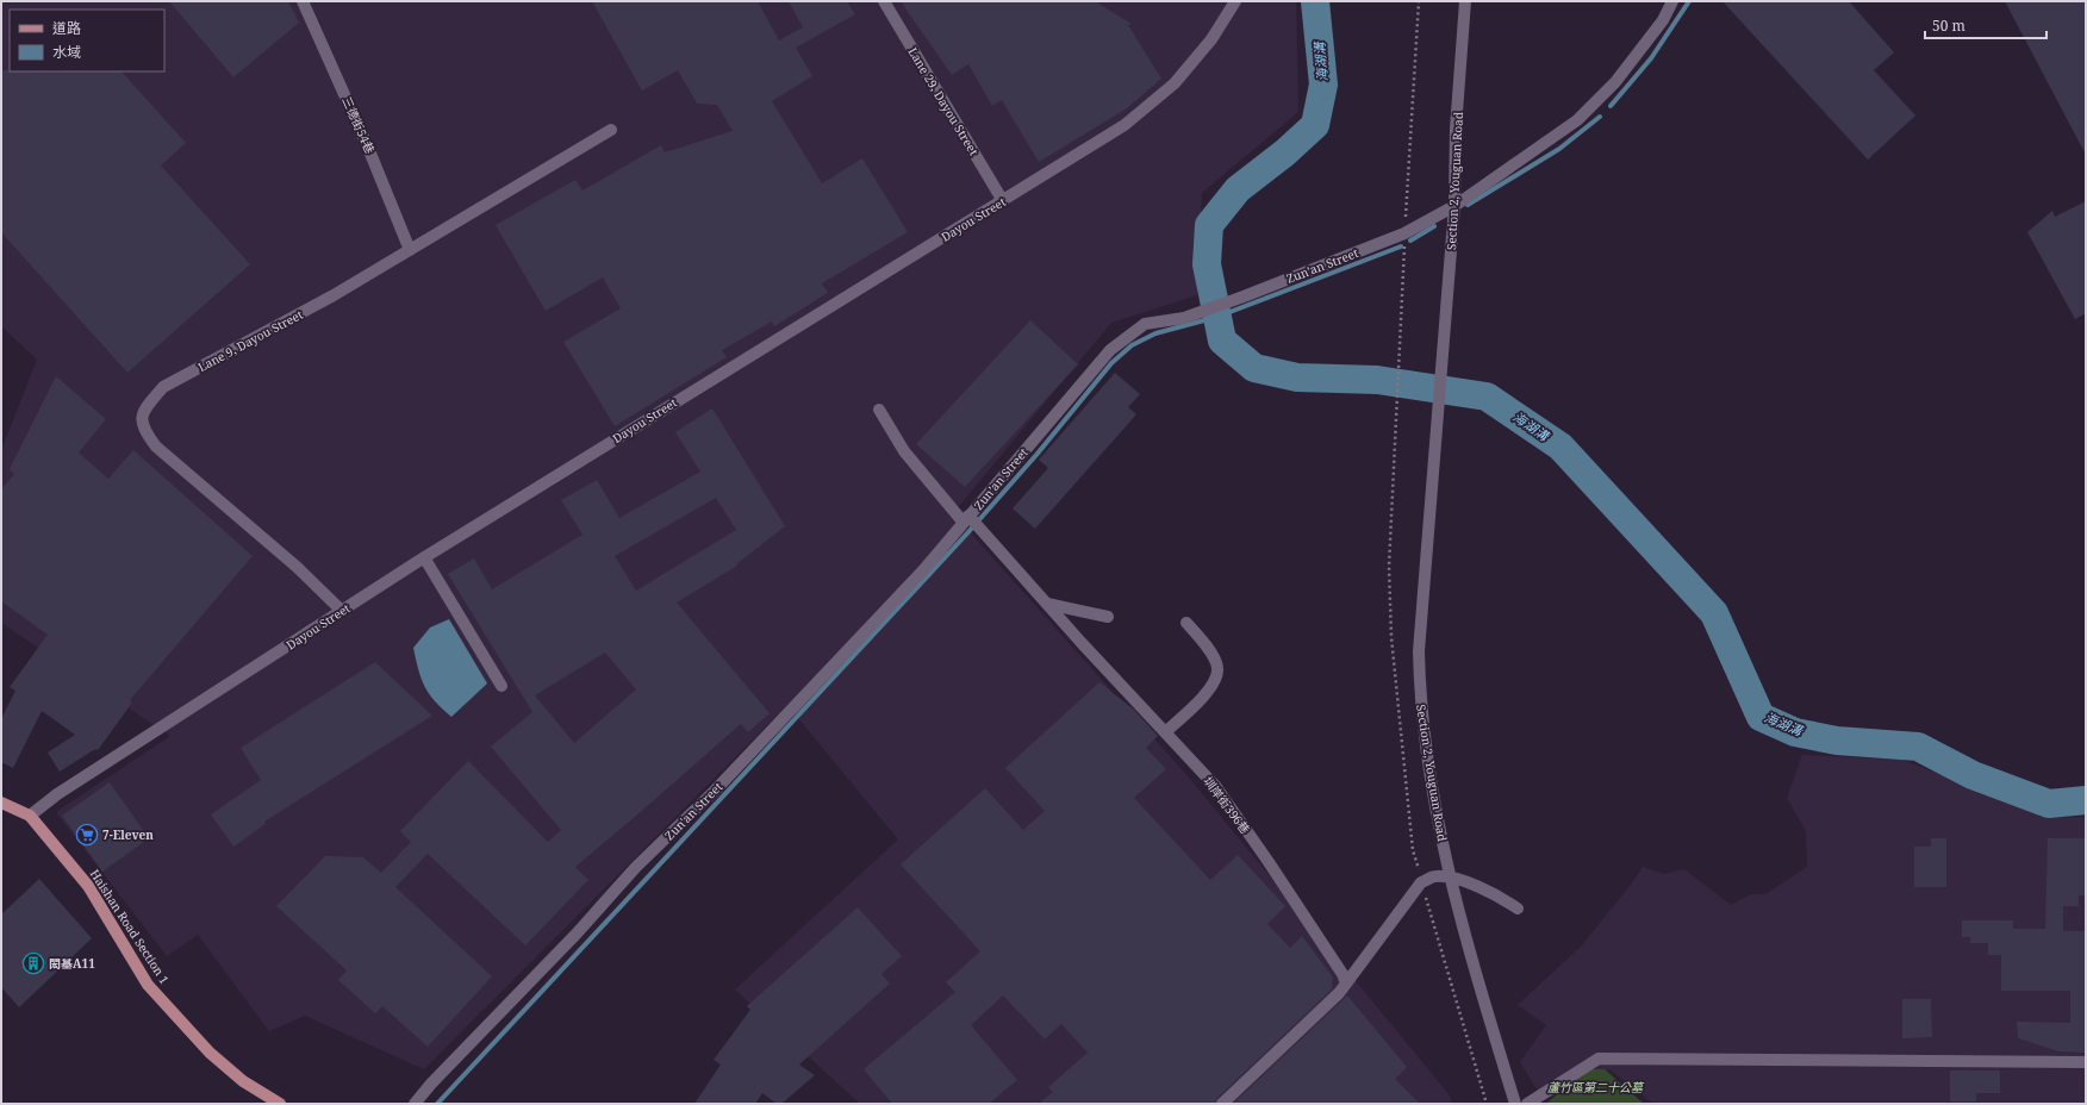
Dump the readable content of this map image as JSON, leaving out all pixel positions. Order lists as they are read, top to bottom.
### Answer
{
  "streets": {
    "main road": ["Haishan Road Section 1"],
    "street": [
      "Lane 29, Dayou Street",
      "三德街54巷",
      "Section 2, Youguan Road",
      "Dayou Street",
      "Zun’an Street",
      "Lane 9, Dayou Street",
      "圳岸街396巷",
      "Zun'an Street"
    ]
  },
  "crossings": [
    ["Lane 29, Dayou Street", "Dayou Street"],
    ["三德街54巷", "Lane 9, Dayou Street"],
    ["Section 2, Youguan Road", "Zun’an Street"],
    ["Dayou Street", "Lane 9, Dayou Street"],
    ["Dayou Street", "Haishan Road Section 1"],
    ["Zun’an Street", "圳岸街396巷"],
    ["Zun’an Street", "Zun'an Street"],
    ["圳岸街396巷", "Zun'an Street"]
  ],
  "water": ["海湖溝"],
  "parks": ["蘆竹區第二十公墓"],
  "places": {
    "supermarket": ["7-Eleven"],
    "building": ["閎基A11"]
  },
  "legend": ["道路", "水域"],
  "scale_bar": "50 m"
}
